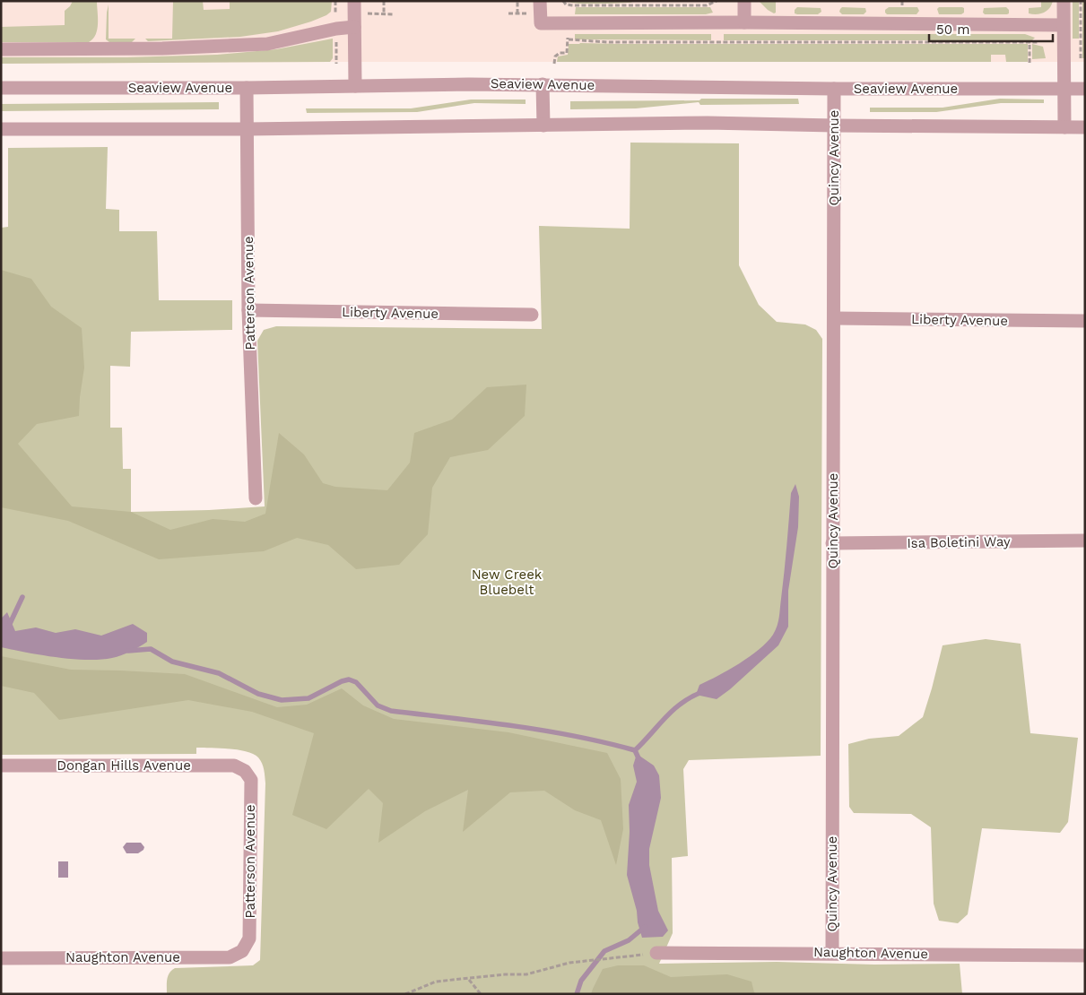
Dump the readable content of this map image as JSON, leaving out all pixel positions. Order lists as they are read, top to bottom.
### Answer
{
  "streets": {
    "street": [
      "Seaview Avenue",
      "Quincy Avenue",
      "Patterson Avenue",
      "Liberty Avenue",
      "Isa Boletini Way",
      "Dongan Hills Avenue",
      "Naughton Avenue"
    ]
  },
  "crossings": [
    ["Seaview Avenue", "Quincy Avenue"],
    ["Seaview Avenue", "Patterson Avenue"],
    ["Quincy Avenue", "Liberty Avenue"],
    ["Quincy Avenue", "Isa Boletini Way"],
    ["Quincy Avenue", "Naughton Avenue"],
    ["Patterson Avenue", "Liberty Avenue"],
    ["Patterson Avenue", "Dongan Hills Avenue"],
    ["Patterson Avenue", "Naughton Avenue"]
  ],
  "parks": ["New Creek Bluebelt"],
  "scale_bar": "50 m"
}
